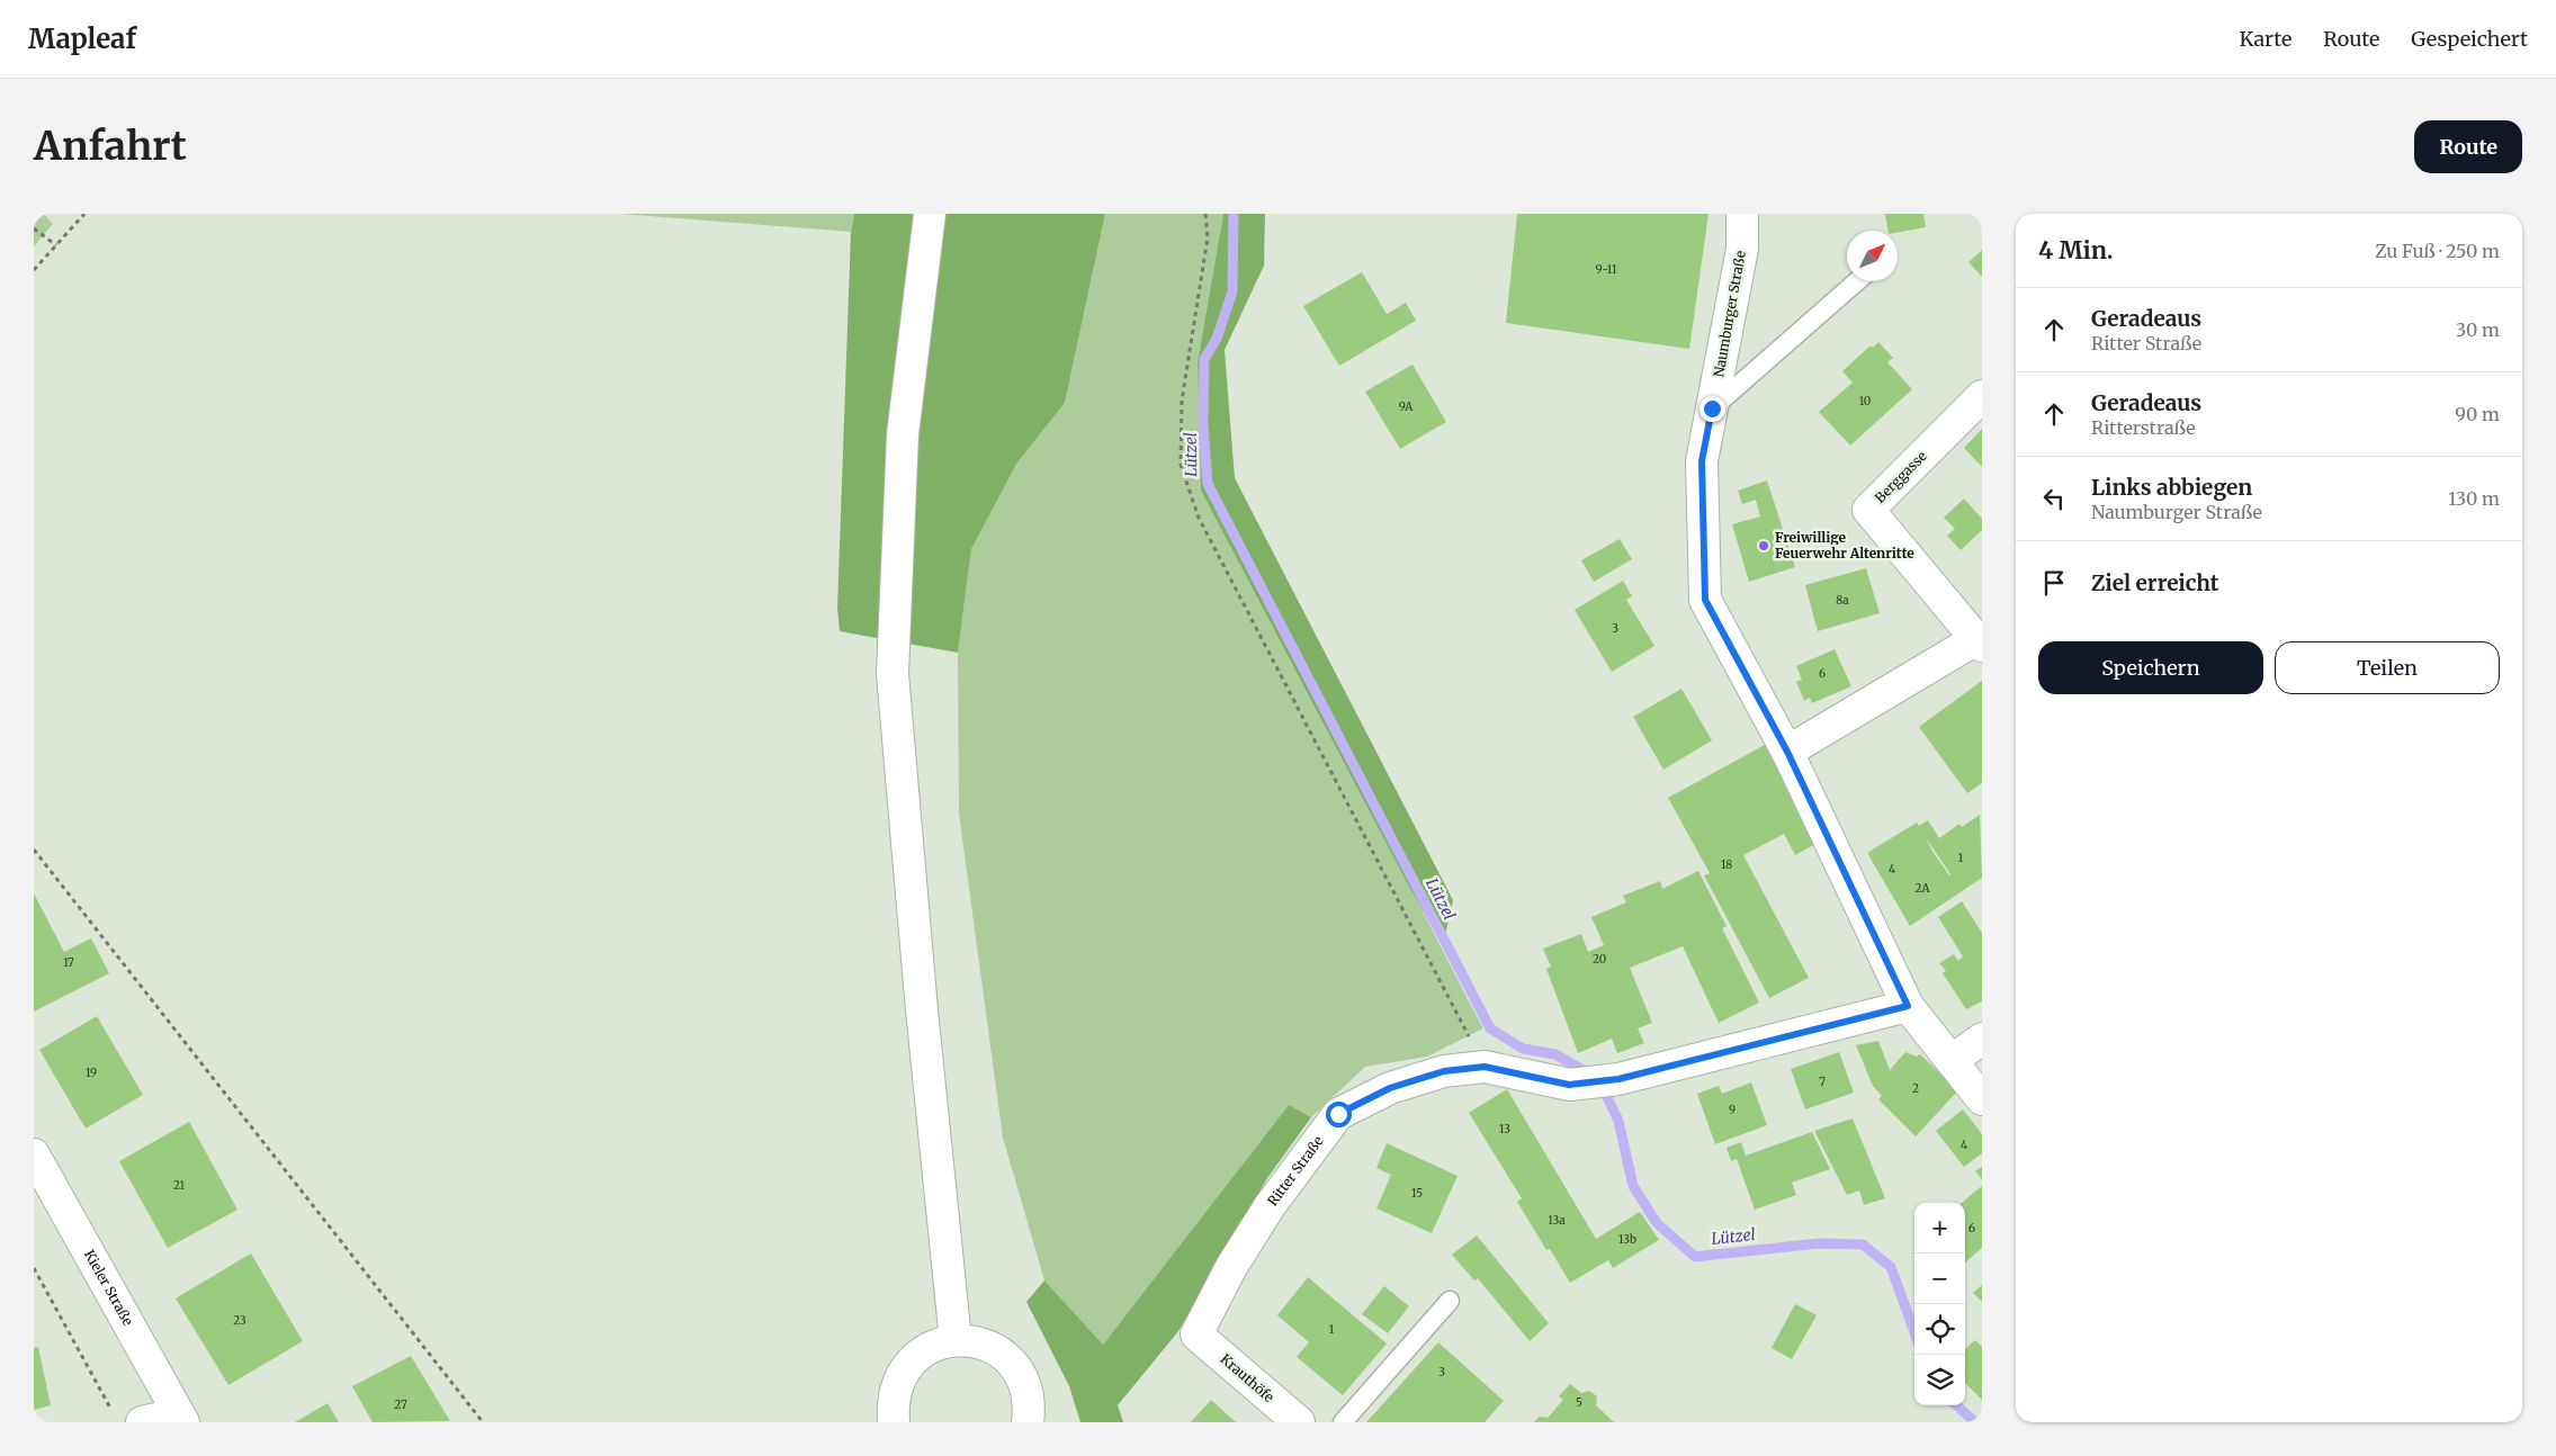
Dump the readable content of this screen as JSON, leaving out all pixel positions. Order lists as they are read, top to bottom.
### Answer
{
  "streets": {
    "street": [
      "Naumburger Straße",
      "Berggasse",
      "Ritter Straße",
      "Kieler Straße",
      "Krauthöfe"
    ]
  },
  "crossings": [
    ["Naumburger Straße", "Berggasse"],
    ["Naumburger Straße", "Ritter Straße"],
    ["Ritter Straße", "Krauthöfe"]
  ],
  "water": ["Lützel"],
  "places": ["Freiwillige Feuerwehr Altenritte"],
  "house_numbers": [
    "9-11",
    "10",
    "9A",
    "8a",
    "3",
    "6",
    "1",
    "18",
    "4",
    "2A",
    "20",
    "17",
    "19",
    "7",
    "2",
    "9",
    "13",
    "4",
    "21",
    "15",
    "13a",
    "6",
    "13b",
    "23",
    "1",
    "3",
    "5",
    "27"
  ],
  "north": "top right",
  "page": {
    "header": "Mapleaf",
    "nav": ["Karte", "Route", "Gespeichert"],
    "buttons": [
      "Route",
      ["Speichern", "Teilen"]
    ],
    "title": "Anfahrt",
    "heading": ["4 Min.", "Zu Fuß · 250 m"],
    "list": [
      ["Geradeaus", "Ritter Straße", "30 m"],
      ["Geradeaus", "Ritterstraße", "90 m"],
      ["Links abbiegen", "Naumburger Straße", "130 m"],
      "Ziel erreicht"
    ],
    "map_buttons": ["+", "−"]
  }
}
